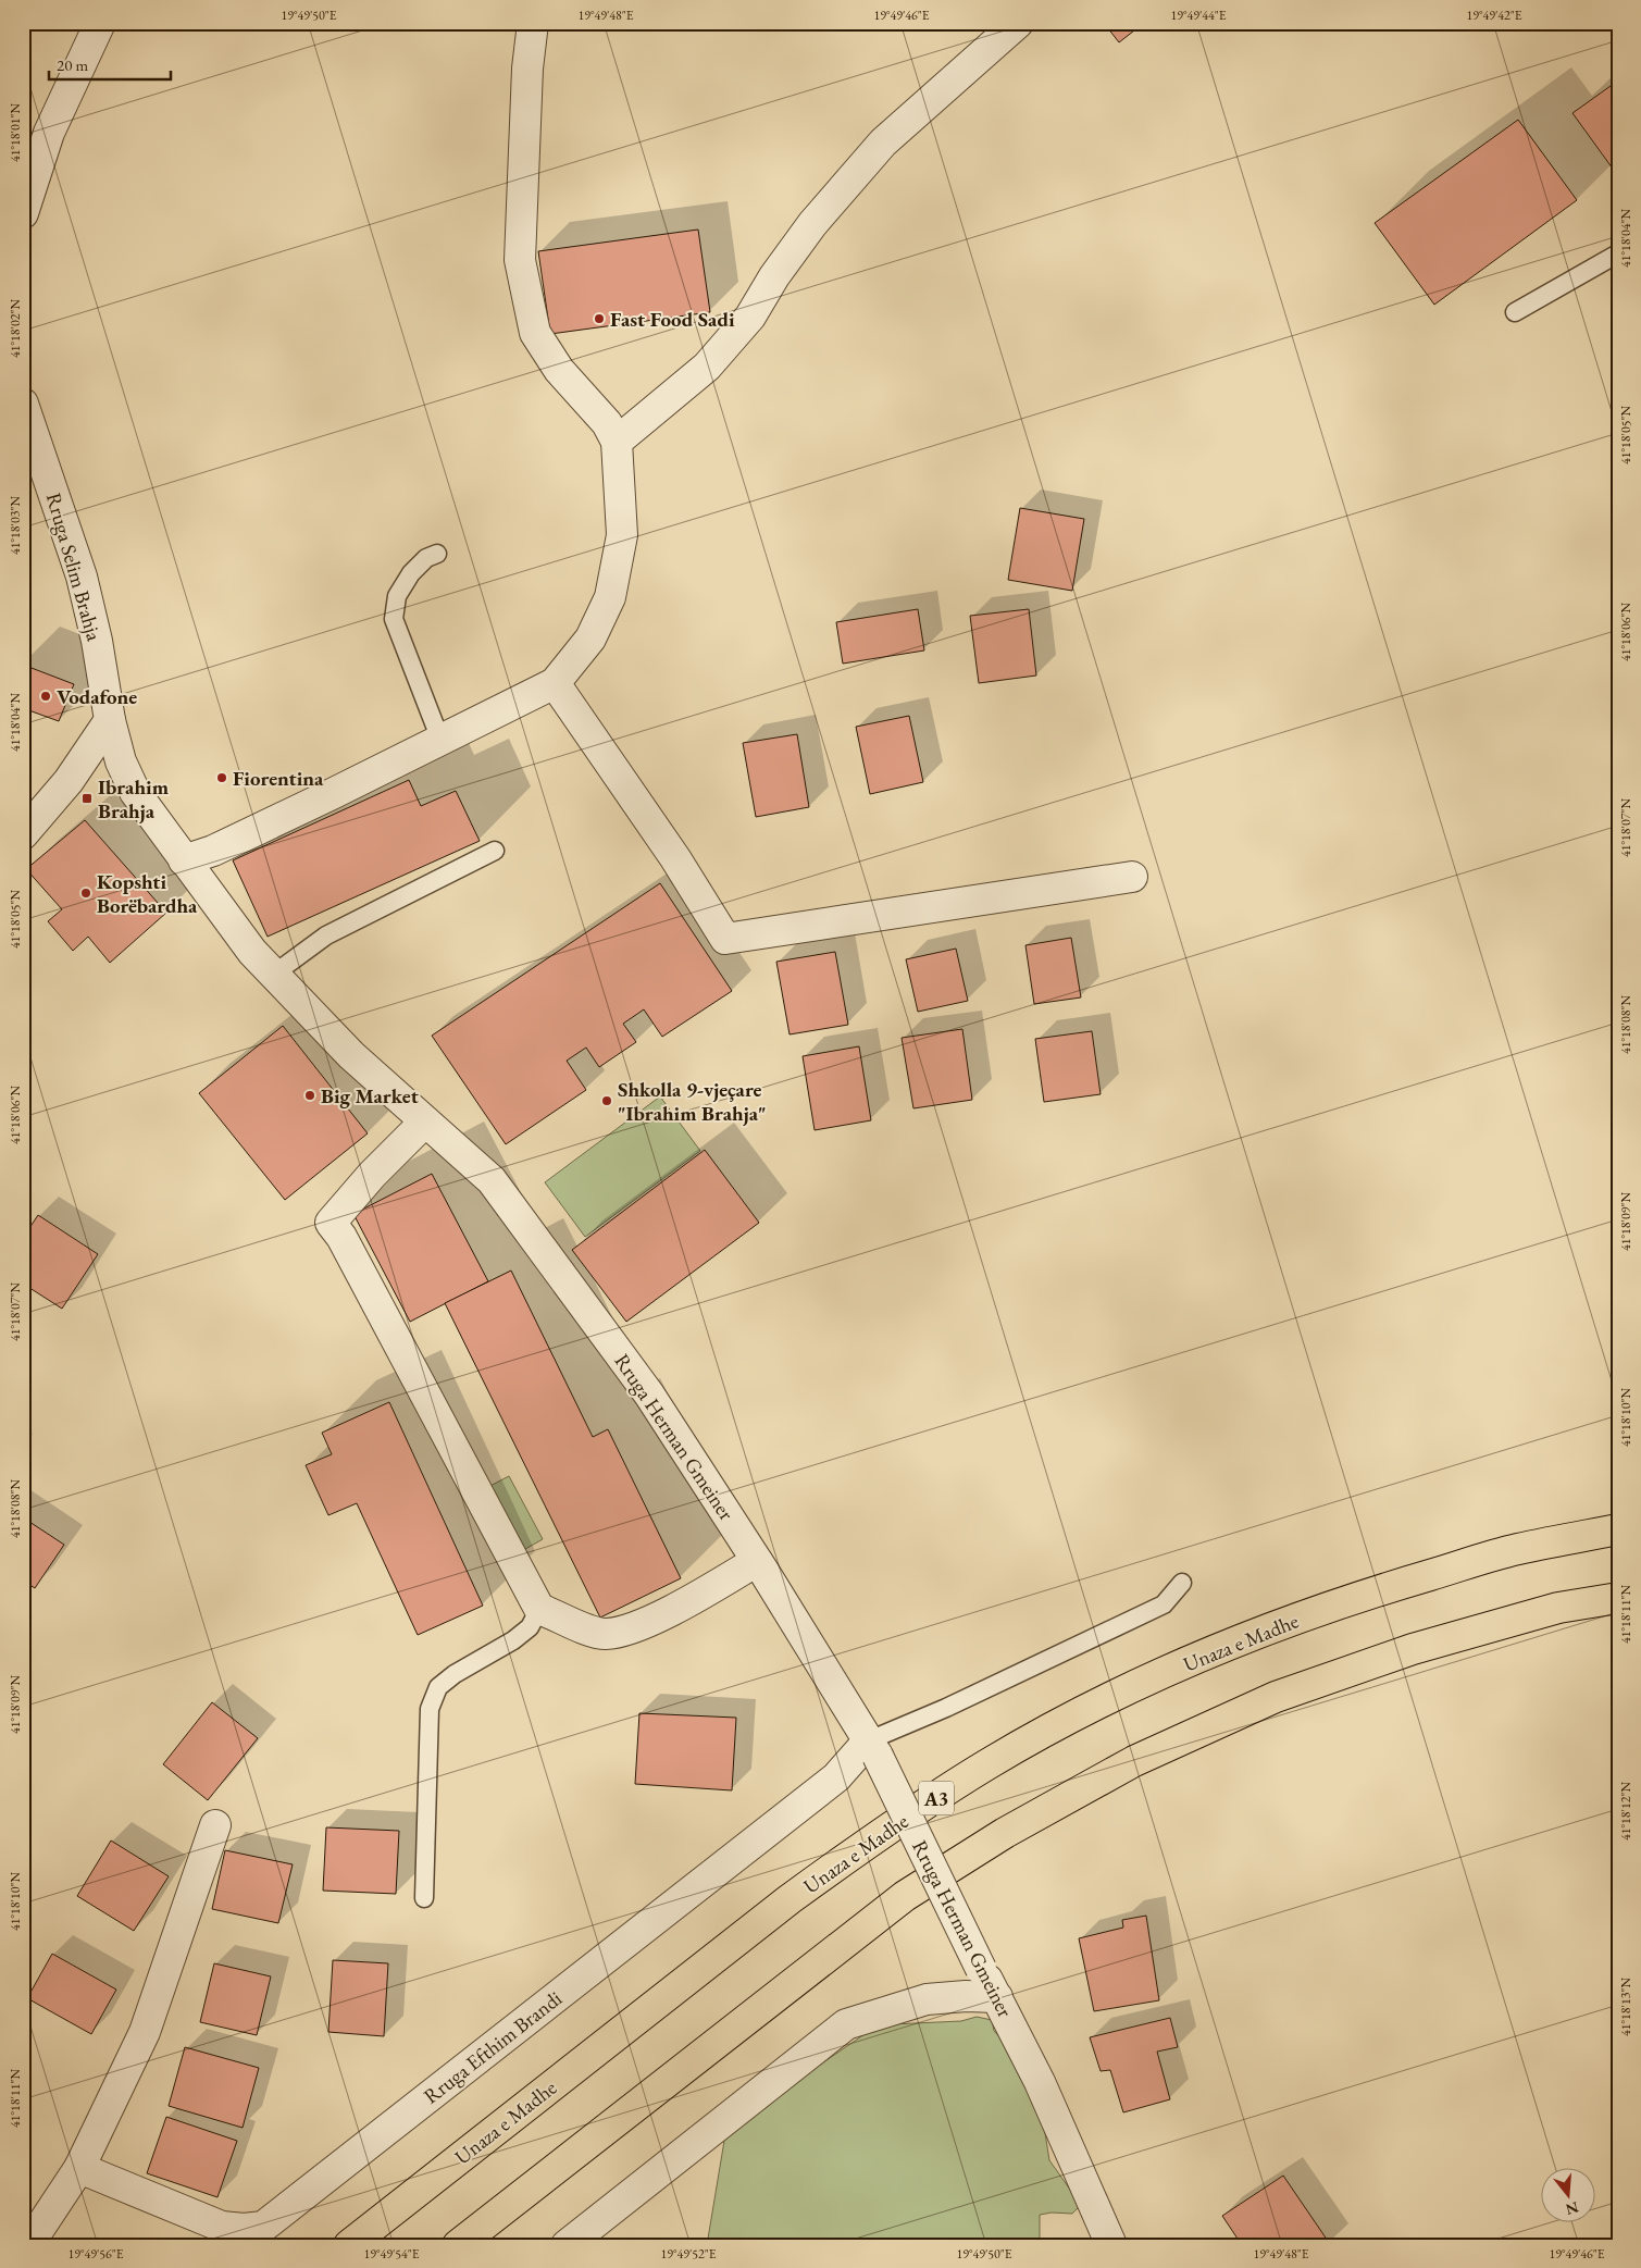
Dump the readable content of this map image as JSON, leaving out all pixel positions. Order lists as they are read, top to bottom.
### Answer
{
  "streets": {
    "highway": ["Unaza e Madhe", "A3"],
    "street": ["Rruga Selim Brahja", "Rruga Herman Gmeiner", "Rruga Efthim Brandi"]
  },
  "crossings": [
    ["Rruga Selim Brahja", "Rruga Herman Gmeiner"],
    ["Rruga Herman Gmeiner", "Rruga Efthim Brandi"]
  ],
  "places": {
    "other": [
      "Fast Food Sadi",
      "Vodafone",
      "Fiorentina",
      "Kopshti Borëbardha",
      "Big Market",
      "Shkolla 9-vjeçare \"Ibrahim Brahja\""
    ],
    "transit": ["Ibrahim Brahja"]
  },
  "scale_bar": "20 m",
  "north": "bottom",
  "coordinates": [
    "19°49'50\"E",
    "19°49'48\"E",
    "19°49'46\"E",
    "19°49'44\"E",
    "19°49'42\"E",
    "41°18'01\"N",
    "41°18'04\"N",
    "41°18'02\"N",
    "41°18'05\"N",
    "41°18'03\"N",
    "41°18'06\"N",
    "41°18'07\"N",
    "41°18'08\"N",
    "41°18'09\"N",
    "41°18'10\"N",
    "41°18'11\"N",
    "41°18'12\"N",
    "41°18'13\"N",
    "19°49'56\"E",
    "19°49'54\"E",
    "19°49'52\"E"
  ]
}
